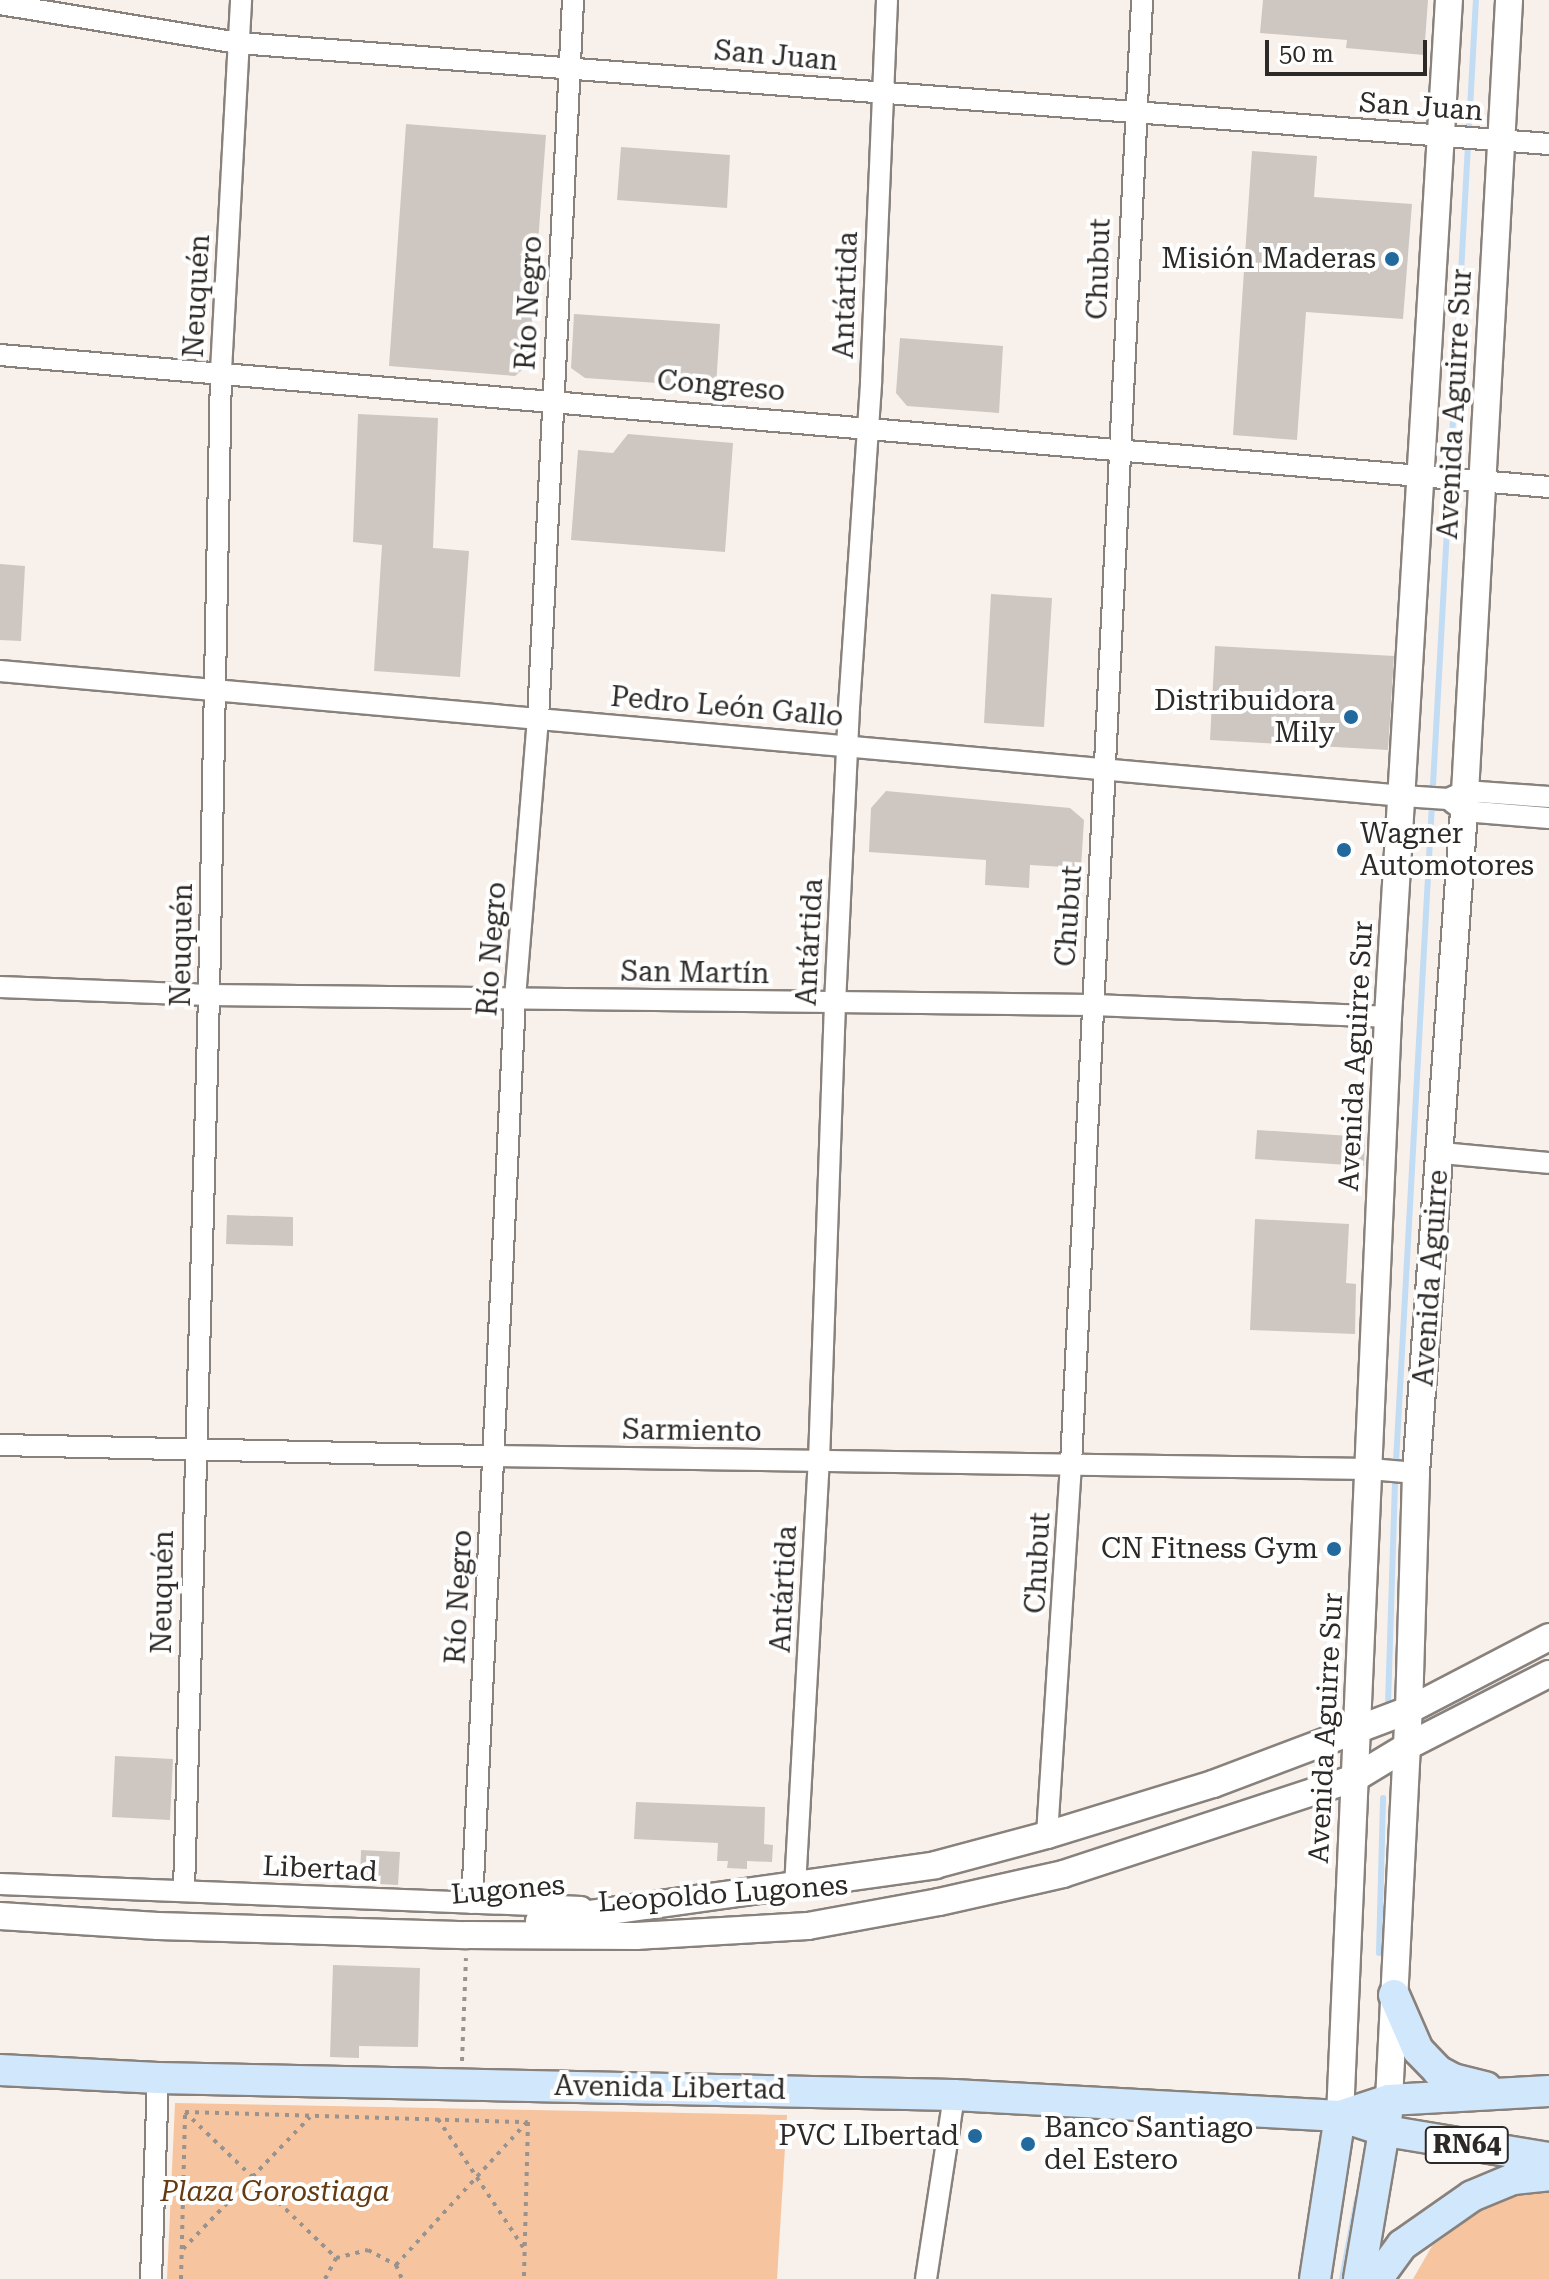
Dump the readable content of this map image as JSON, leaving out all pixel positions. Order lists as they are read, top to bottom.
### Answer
{
  "streets": {
    "main road": [
      "Avenida Aguirre Sur",
      "Avenida Aguirre",
      "Lugones",
      "Leopoldo Lugones",
      "Avenida Libertad",
      "RN64"
    ],
    "street": [
      "San Juan",
      "Chubut",
      "Antártida",
      "Neuquén",
      "Río Negro",
      "Congreso",
      "Pedro León Gallo",
      "San Martín",
      "Sarmiento",
      "Libertad"
    ]
  },
  "crossings": [
    ["San Juan", "Chubut"],
    ["San Juan", "Antártida"],
    ["San Juan", "Neuquén"],
    ["San Juan", "Río Negro"],
    ["San Juan", "Avenida Aguirre Sur"],
    ["Chubut", "Congreso"],
    ["Chubut", "Pedro León Gallo"],
    ["Chubut", "San Martín"],
    ["Chubut", "Sarmiento"],
    ["Chubut", "Leopoldo Lugones"],
    ["Antártida", "Congreso"],
    ["Antártida", "Pedro León Gallo"],
    ["Antártida", "San Martín"],
    ["Antártida", "Sarmiento"],
    ["Antártida", "Leopoldo Lugones"],
    ["Neuquén", "Congreso"],
    ["Neuquén", "Pedro León Gallo"],
    ["Neuquén", "San Martín"],
    ["Neuquén", "Sarmiento"],
    ["Neuquén", "Libertad"],
    ["Río Negro", "Congreso"],
    ["Río Negro", "Pedro León Gallo"],
    ["Río Negro", "San Martín"],
    ["Río Negro", "Sarmiento"],
    ["Río Negro", "Libertad"],
    ["Congreso", "Avenida Aguirre Sur"],
    ["Avenida Aguirre Sur", "Pedro León Gallo"],
    ["Avenida Aguirre Sur", "San Martín"],
    ["Avenida Aguirre Sur", "Avenida Aguirre"],
    ["Avenida Aguirre Sur", "Sarmiento"],
    ["Avenida Aguirre Sur", "Leopoldo Lugones"],
    ["Avenida Aguirre Sur", "Avenida Libertad"],
    ["Pedro León Gallo", "Avenida Aguirre"],
    ["Avenida Aguirre", "Sarmiento"],
    ["Avenida Aguirre", "Leopoldo Lugones"],
    ["Libertad", "Lugones"],
    ["Libertad", "Leopoldo Lugones"],
    ["Lugones", "Leopoldo Lugones"],
    ["Avenida Libertad", "RN64"]
  ],
  "parks": ["Plaza Gorostiaga"],
  "places": [
    "Misión Maderas",
    "Distribuidora Mily",
    "Wagner Automotores",
    "CN Fitness Gym",
    "PVC LIbertad",
    "Banco Santiago del Estero"
  ],
  "scale_bar": "50 m"
}
